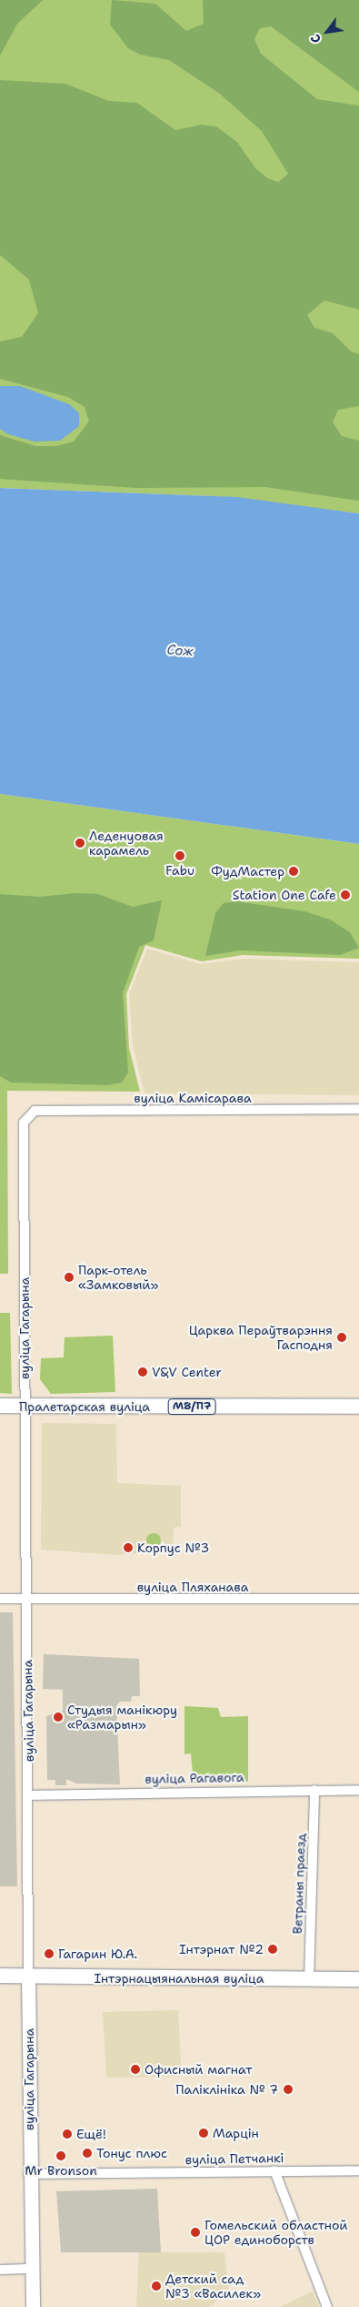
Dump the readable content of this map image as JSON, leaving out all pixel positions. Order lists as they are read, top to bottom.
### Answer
{
  "streets": {
    "main road": ["Пралетарская вуліца", "М8/П7", "Інтэрнацыянальная вуліца"],
    "street": [
      "вуліца Камісарава",
      "вуліца Гагарына",
      "вуліца Пляханава",
      "вуліца Рагавога",
      "Ветраны праезд",
      "вуліца Петчанкі"
    ]
  },
  "crossings": [
    ["вуліца Камісарава", "вуліца Гагарына"],
    ["вуліца Гагарына", "Пралетарская вуліца"],
    ["вуліца Гагарына", "вуліца Пляханава"],
    ["вуліца Гагарына", "вуліца Рагавога"],
    ["вуліца Гагарына", "Інтэрнацыянальная вуліца"],
    ["вуліца Гагарына", "вуліца Петчанкі"],
    ["вуліца Рагавога", "Ветраны праезд"],
    ["Ветраны праезд", "Інтэрнацыянальная вуліца"]
  ],
  "water": ["Сож"],
  "places": [
    "Леденуовая карамель",
    "Fabu",
    "ФудМастер",
    "Station One Cafe",
    "Парк-отель «Замковый»",
    "Царква Пераўтварэння Гасподня",
    "V&V Center",
    "Корпус №3",
    "Студыя манікюру «Размарын»",
    "Інтэрнат №2",
    "Гагарин Ю.А.",
    "Офисный магнат",
    "Паліклініка № 7",
    "Марцін",
    "Ещё!",
    "Тонус плюс",
    "Mr Bronson",
    "Гомельский областной ЦОР единоборств",
    "Детский сад №3 «Василек»"
  ],
  "north": "bottom left"
}
